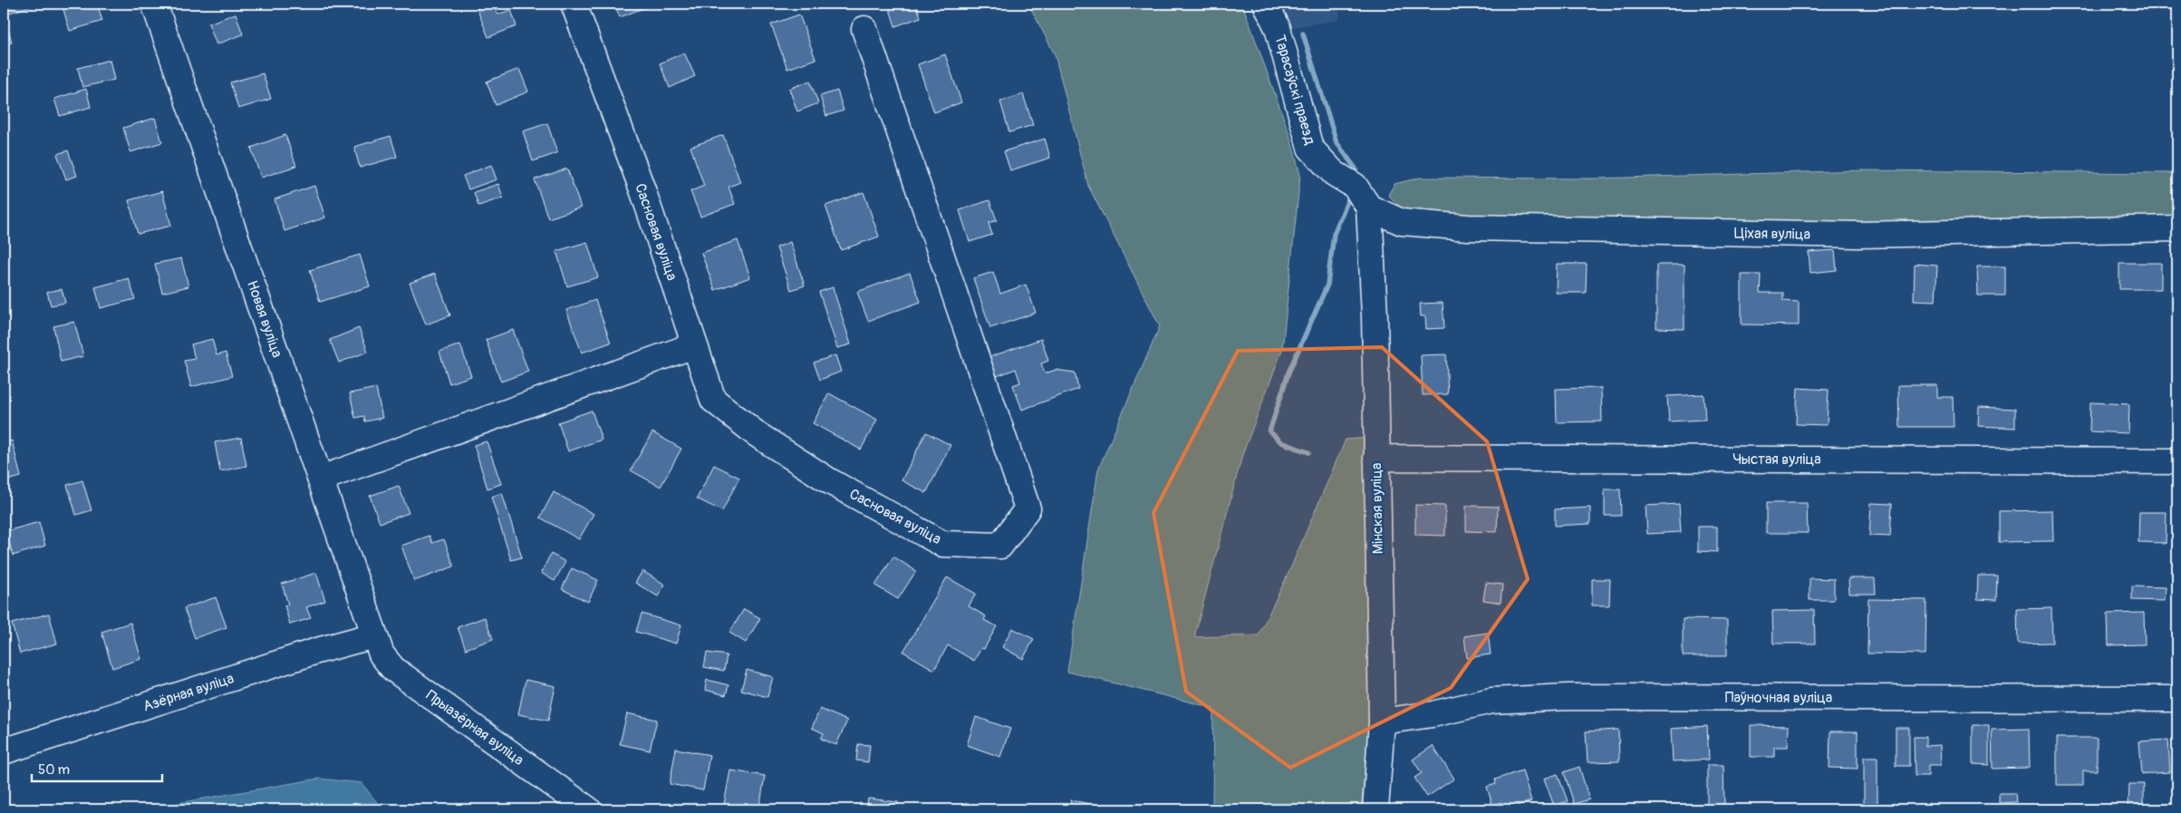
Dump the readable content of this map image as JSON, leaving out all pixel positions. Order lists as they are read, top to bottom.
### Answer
{
  "streets": {
    "street": [
      "Тарасаўскі праезд",
      "Сасновая вуліца",
      "Ціхая вуліца",
      "Новая вуліца",
      "Чыстая вуліца",
      "Мінская вуліца",
      "Азёрная вуліца",
      "Паўночная вуліца",
      "Прыазёрная вуліца"
    ]
  },
  "crossings": [
    ["Тарасаўскі праезд", "Ціхая вуліца"],
    ["Тарасаўскі праезд", "Мінская вуліца"],
    ["Ціхая вуліца", "Мінская вуліца"],
    ["Новая вуліца", "Азёрная вуліца"],
    ["Новая вуліца", "Прыазёрная вуліца"],
    ["Чыстая вуліца", "Мінская вуліца"],
    ["Мінская вуліца", "Паўночная вуліца"],
    ["Азёрная вуліца", "Прыазёрная вуліца"]
  ],
  "scale_bar": "50 m"
}
